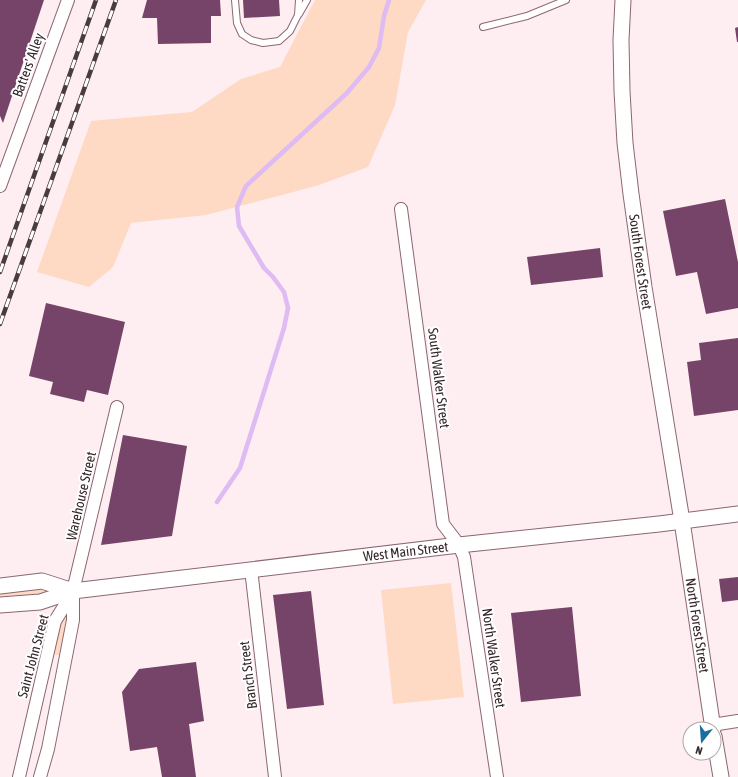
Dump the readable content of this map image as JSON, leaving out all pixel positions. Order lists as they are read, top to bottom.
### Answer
{
  "streets": {
    "street": [
      "Batters' Alley",
      "South Forest Street",
      "South Walker Street",
      "Warehouse Street",
      "West Main Street",
      "North Forest Street",
      "Saint John Street",
      "North Walker Street",
      "Branch Street"
    ]
  },
  "crossings": [
    ["South Forest Street", "West Main Street"],
    ["South Forest Street", "North Forest Street"],
    ["South Walker Street", "West Main Street"],
    ["South Walker Street", "North Walker Street"],
    ["Warehouse Street", "West Main Street"],
    ["Warehouse Street", "Saint John Street"],
    ["West Main Street", "North Forest Street"],
    ["West Main Street", "Saint John Street"],
    ["West Main Street", "North Walker Street"],
    ["West Main Street", "Branch Street"]
  ],
  "north": "bottom"
}
